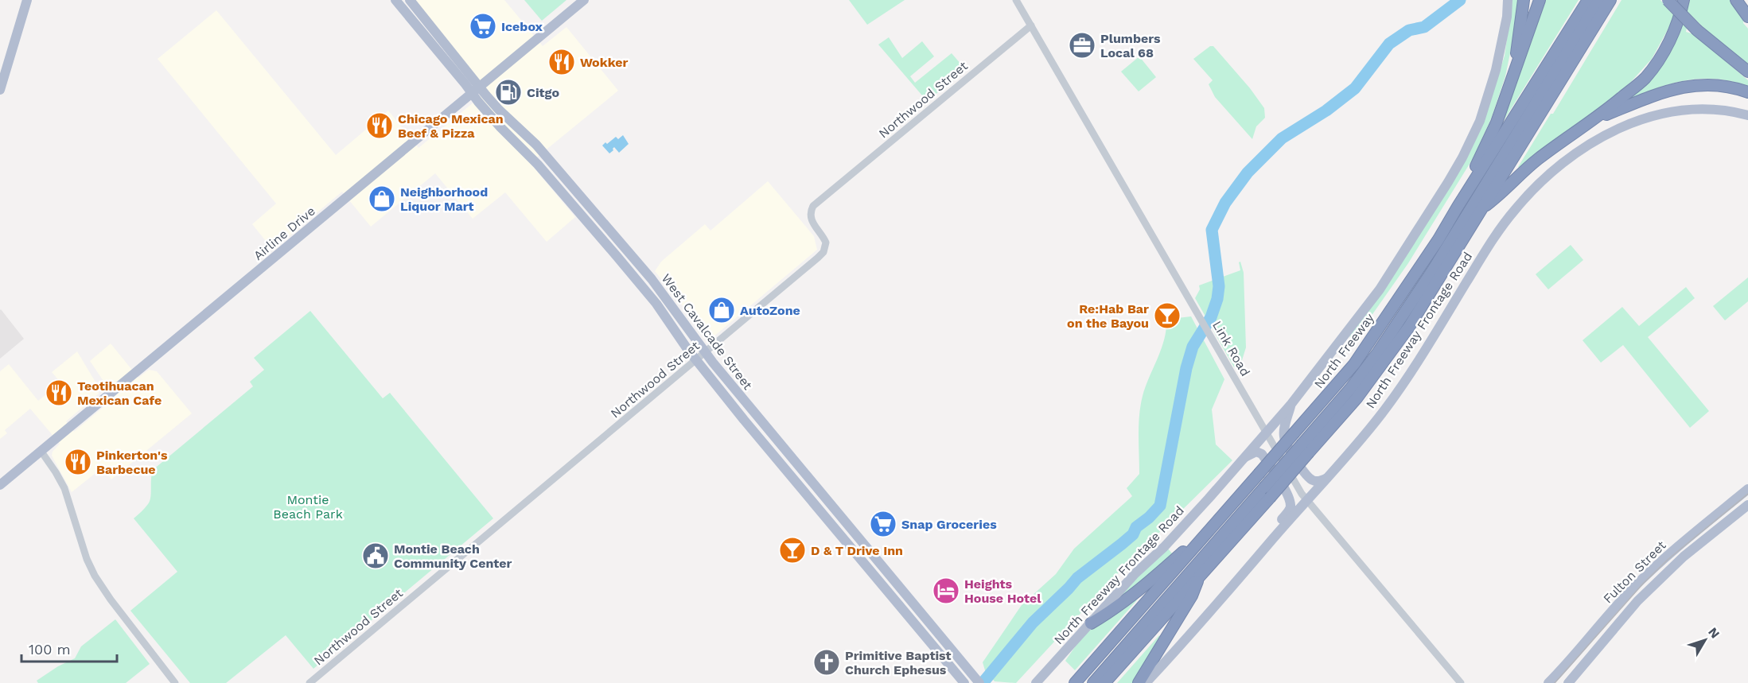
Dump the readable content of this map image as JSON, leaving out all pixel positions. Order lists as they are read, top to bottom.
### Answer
{
  "streets": {
    "highway": ["North Freeway"],
    "main road": [
      "Airline Drive",
      "North Freeway Frontage Road",
      "West Cavalcade Street",
      "Fulton Street"
    ],
    "street": ["Northwood Street", "Link Road"]
  },
  "crossings": [
    ["Northwood Street", "West Cavalcade Street"],
    ["Northwood Street", "Link Road"],
    ["Airline Drive", "West Cavalcade Street"],
    ["North Freeway Frontage Road", "Link Road"]
  ],
  "parks": ["Montie Beach Park"],
  "places": {
    "supermarket": ["Icebox", "Snap Groceries"],
    "office": ["Plumbers Local 68"],
    "restaurant": [
      "Wokker",
      "Chicago Mexican Beef & Pizza",
      "Teotihuacan Mexican Cafe",
      "Pinkerton's Barbecue"
    ],
    "fuel station": ["Citgo"],
    "shop": ["Neighborhood Liquor Mart", "AutoZone"],
    "bar": ["Re:Hab Bar on the Bayou", "D & T Drive Inn"],
    "public building": ["Montie Beach Community Center"],
    "hotel": ["Heights House Hotel"],
    "church": ["Primitive Baptist Church Ephesus"]
  },
  "scale_bar": "100 m",
  "north": "top right"
}
